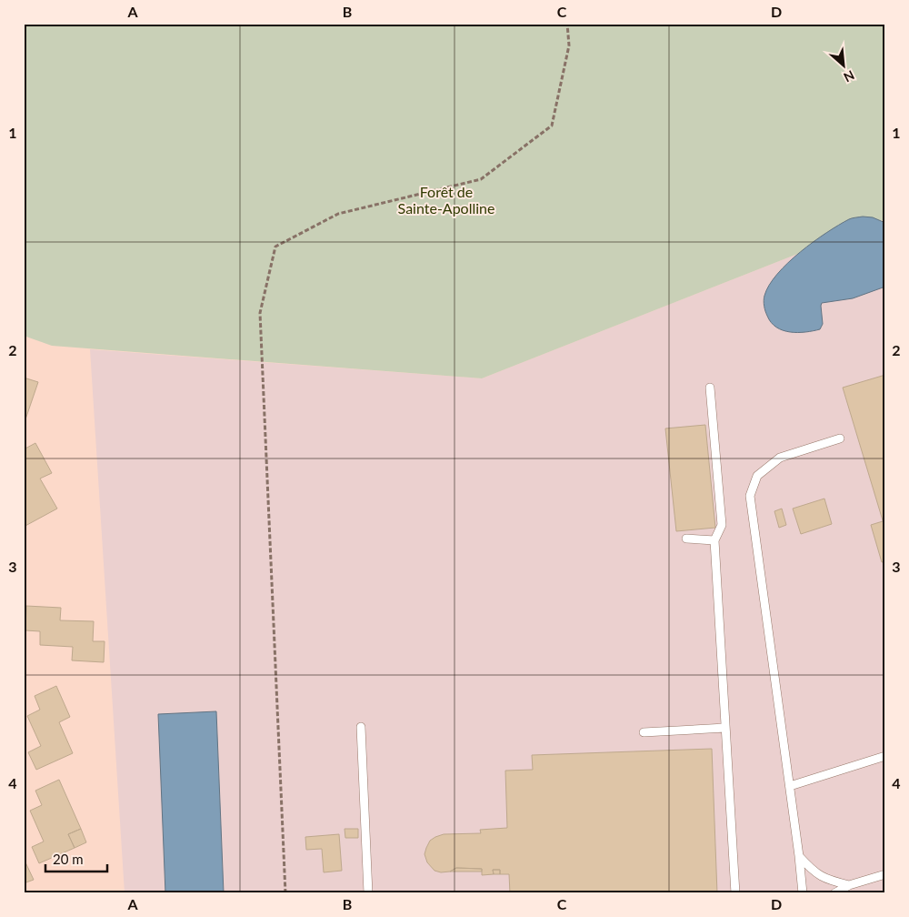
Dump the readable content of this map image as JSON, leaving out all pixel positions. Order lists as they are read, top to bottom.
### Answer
{
  "parks": ["Forêt de Sainte-Apolline"],
  "scale_bar": "20 m",
  "north": "bottom right",
  "grid": {
    "columns": [
      "A",
      "B",
      "C",
      "D"
    ],
    "rows": [
      "1",
      "2",
      "3",
      "4"
    ]
  }
}
